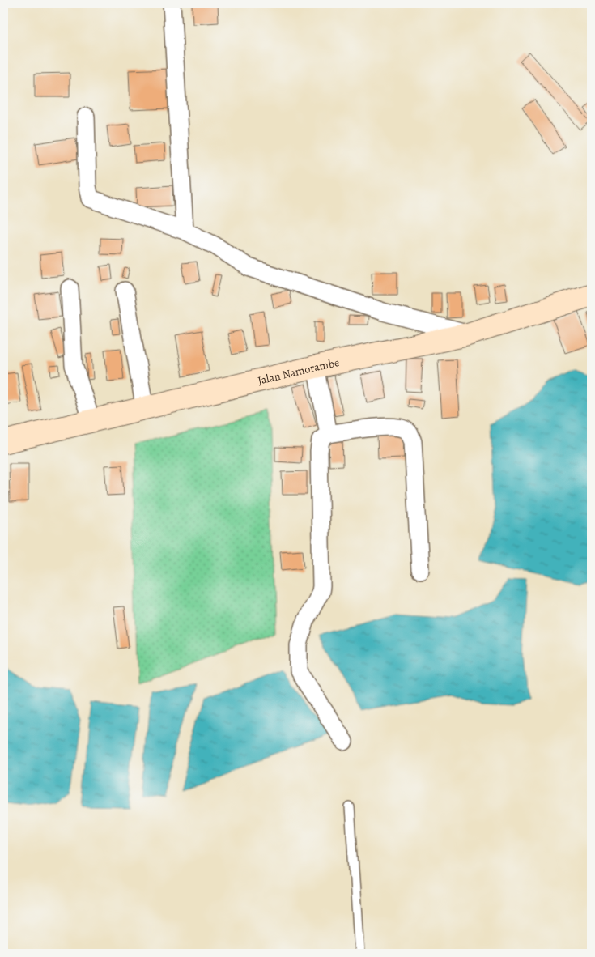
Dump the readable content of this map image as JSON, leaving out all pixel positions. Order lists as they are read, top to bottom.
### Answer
{
  "streets": {
    "main road": ["Jalan Namorambe"]
  }
}
